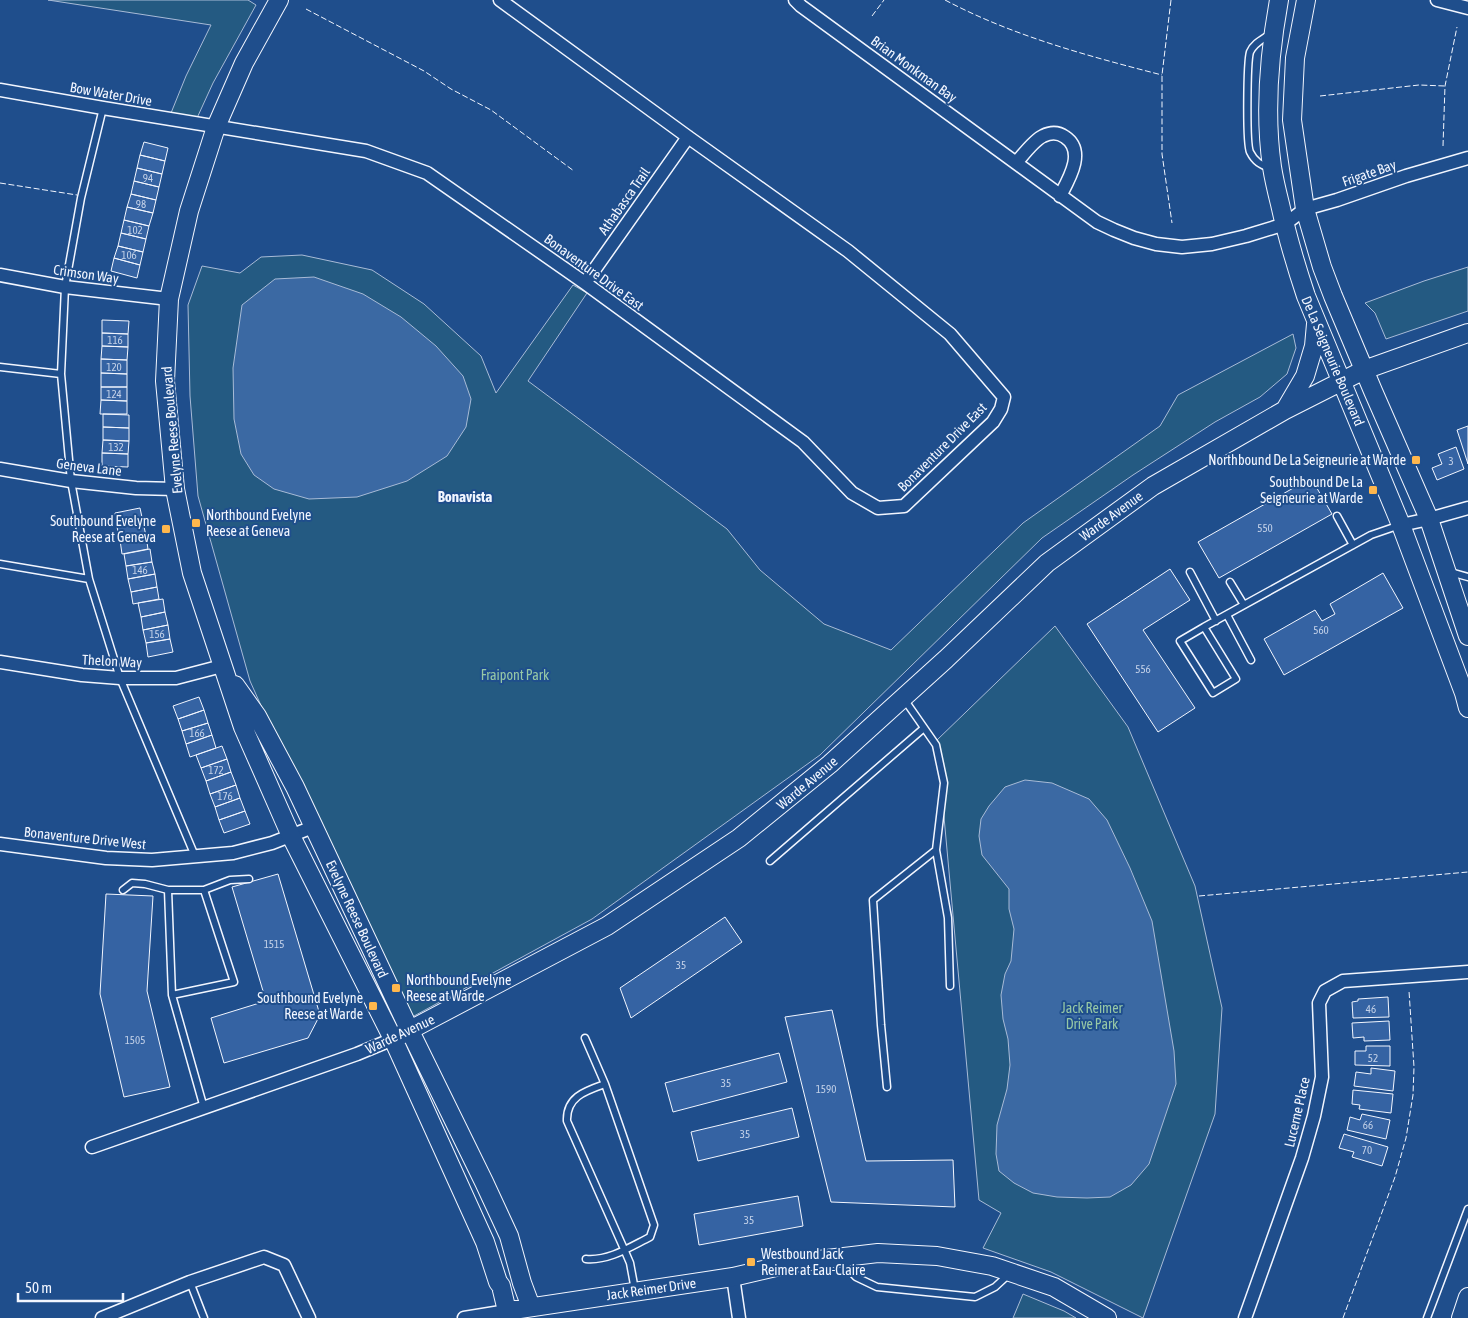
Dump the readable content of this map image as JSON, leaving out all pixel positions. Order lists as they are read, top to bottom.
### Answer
{
  "streets": {
    "street": [
      "Brian Monkman Bay",
      "Bow Water Drive",
      "Frigate Bay",
      "Athabasca Trail",
      "Bonaventure Drive East",
      "Crimson Way",
      "De La Seigneurie Boulevard",
      "Evelyne Reese Boulevard",
      "Geneva Lane",
      "Warde Avenue",
      "Thelon Way",
      "Bonaventure Drive West",
      "Lucerne Place",
      "Jack Reimer Drive"
    ]
  },
  "crossings": [
    ["Brian Monkman Bay", "Frigate Bay"],
    ["Brian Monkman Bay", "De La Seigneurie Boulevard"],
    ["Bow Water Drive", "Bonaventure Drive East"],
    ["Bow Water Drive", "Evelyne Reese Boulevard"],
    ["Frigate Bay", "De La Seigneurie Boulevard"],
    ["Athabasca Trail", "Bonaventure Drive East"],
    ["Bonaventure Drive East", "Evelyne Reese Boulevard"],
    ["Crimson Way", "Evelyne Reese Boulevard"],
    ["De La Seigneurie Boulevard", "Warde Avenue"],
    ["Evelyne Reese Boulevard", "Geneva Lane"],
    ["Evelyne Reese Boulevard", "Warde Avenue"],
    ["Evelyne Reese Boulevard", "Thelon Way"],
    ["Evelyne Reese Boulevard", "Bonaventure Drive West"],
    ["Evelyne Reese Boulevard", "Jack Reimer Drive"]
  ],
  "districts": ["Bonavista"],
  "parks": ["Fraipont Park", "Jack Reimer Drive Park"],
  "places": {
    "transit": [
      "Northbound De La Seigneurie at Warde",
      "Southbound De La Seigneurie at Warde",
      "Northbound Evelyne Reese at Geneva",
      "Southbound Evelyne Reese at Geneva",
      "Northbound Evelyne Reese at Warde",
      "Southbound Evelyne Reese at Warde",
      "Westbound Jack Reimer at Eau-Claire"
    ]
  },
  "house_numbers": [
    "94",
    "98",
    "102",
    "106",
    "116",
    "120",
    "124",
    "132",
    "3",
    "550",
    "146",
    "560",
    "156",
    "556",
    "166",
    "172",
    "176",
    "1515",
    "35",
    "46",
    "1505",
    "52",
    "35",
    "1590",
    "66",
    "35",
    "70",
    "35"
  ],
  "scale_bar": "50 m"
}
